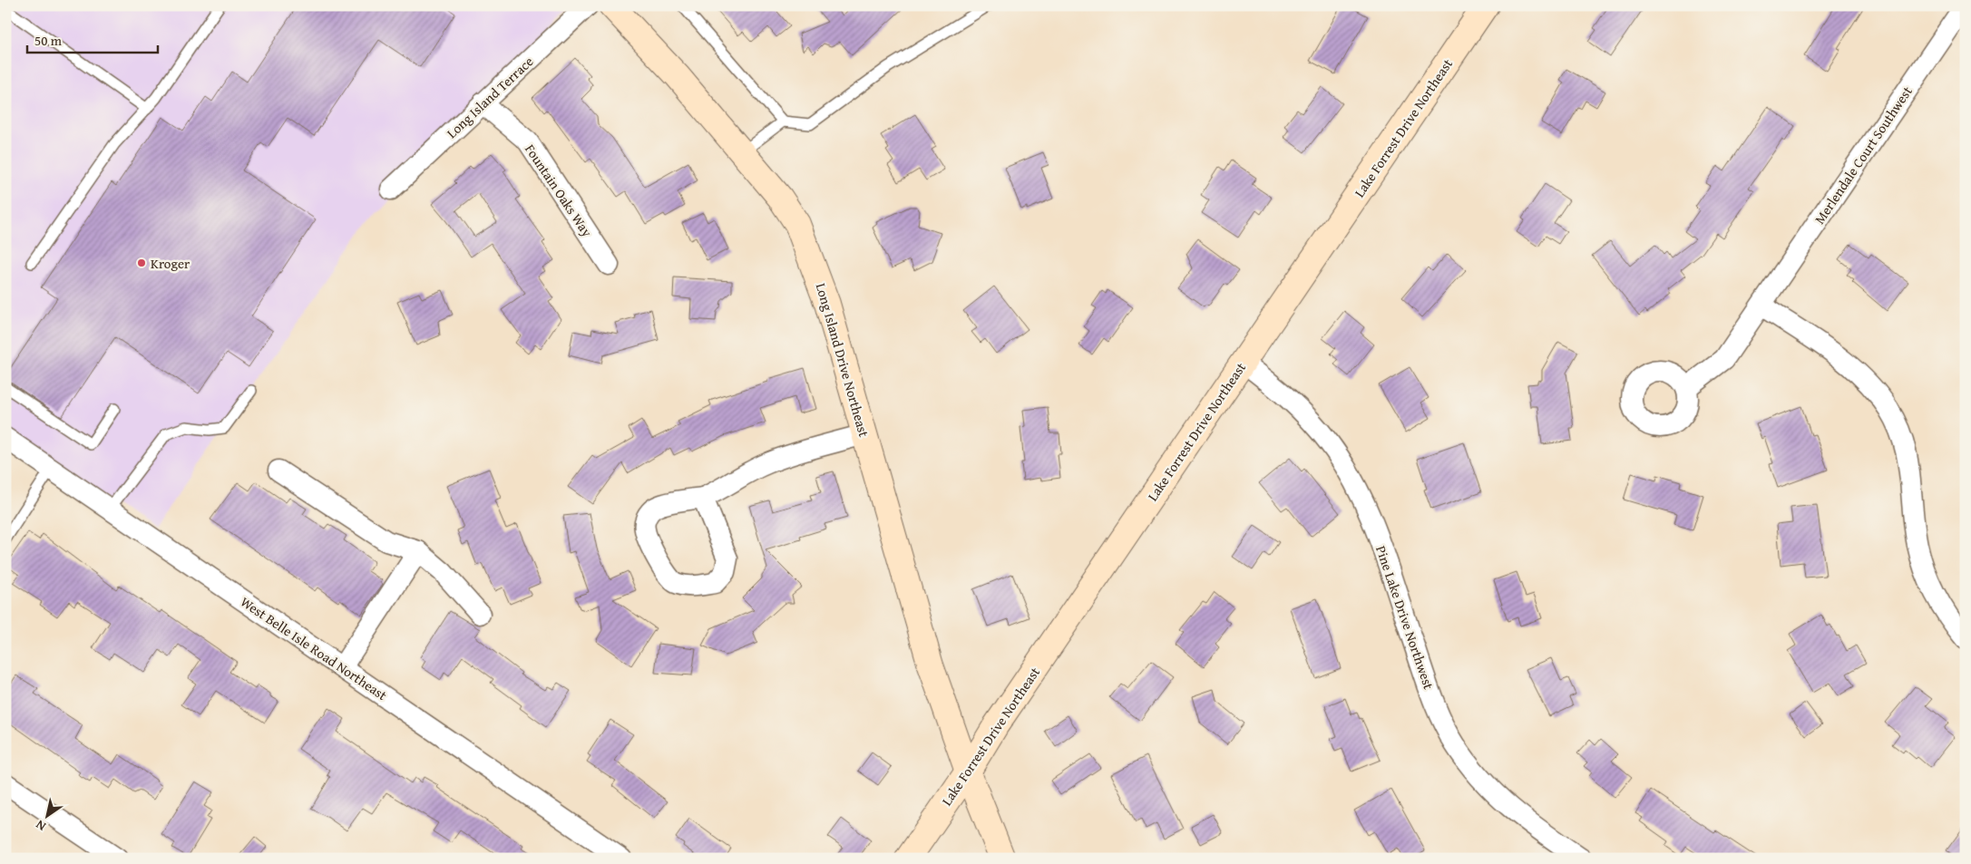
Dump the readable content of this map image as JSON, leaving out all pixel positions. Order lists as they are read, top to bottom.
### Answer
{
  "streets": {
    "street": [
      "Long Island Terrace",
      "Lake Forrest Drive Northeast",
      "Merlendale Court Southwest",
      "Fountain Oaks Way",
      "Long Island Drive Northeast",
      "Pine Lake Drive Northwest",
      "West Belle Isle Road Northeast"
    ]
  },
  "crossings": [
    ["Long Island Terrace", "Fountain Oaks Way"],
    ["Lake Forrest Drive Northeast", "Long Island Drive Northeast"],
    ["Lake Forrest Drive Northeast", "Pine Lake Drive Northwest"]
  ],
  "places": ["Kroger"],
  "scale_bar": "50 m",
  "north": "bottom left"
}
